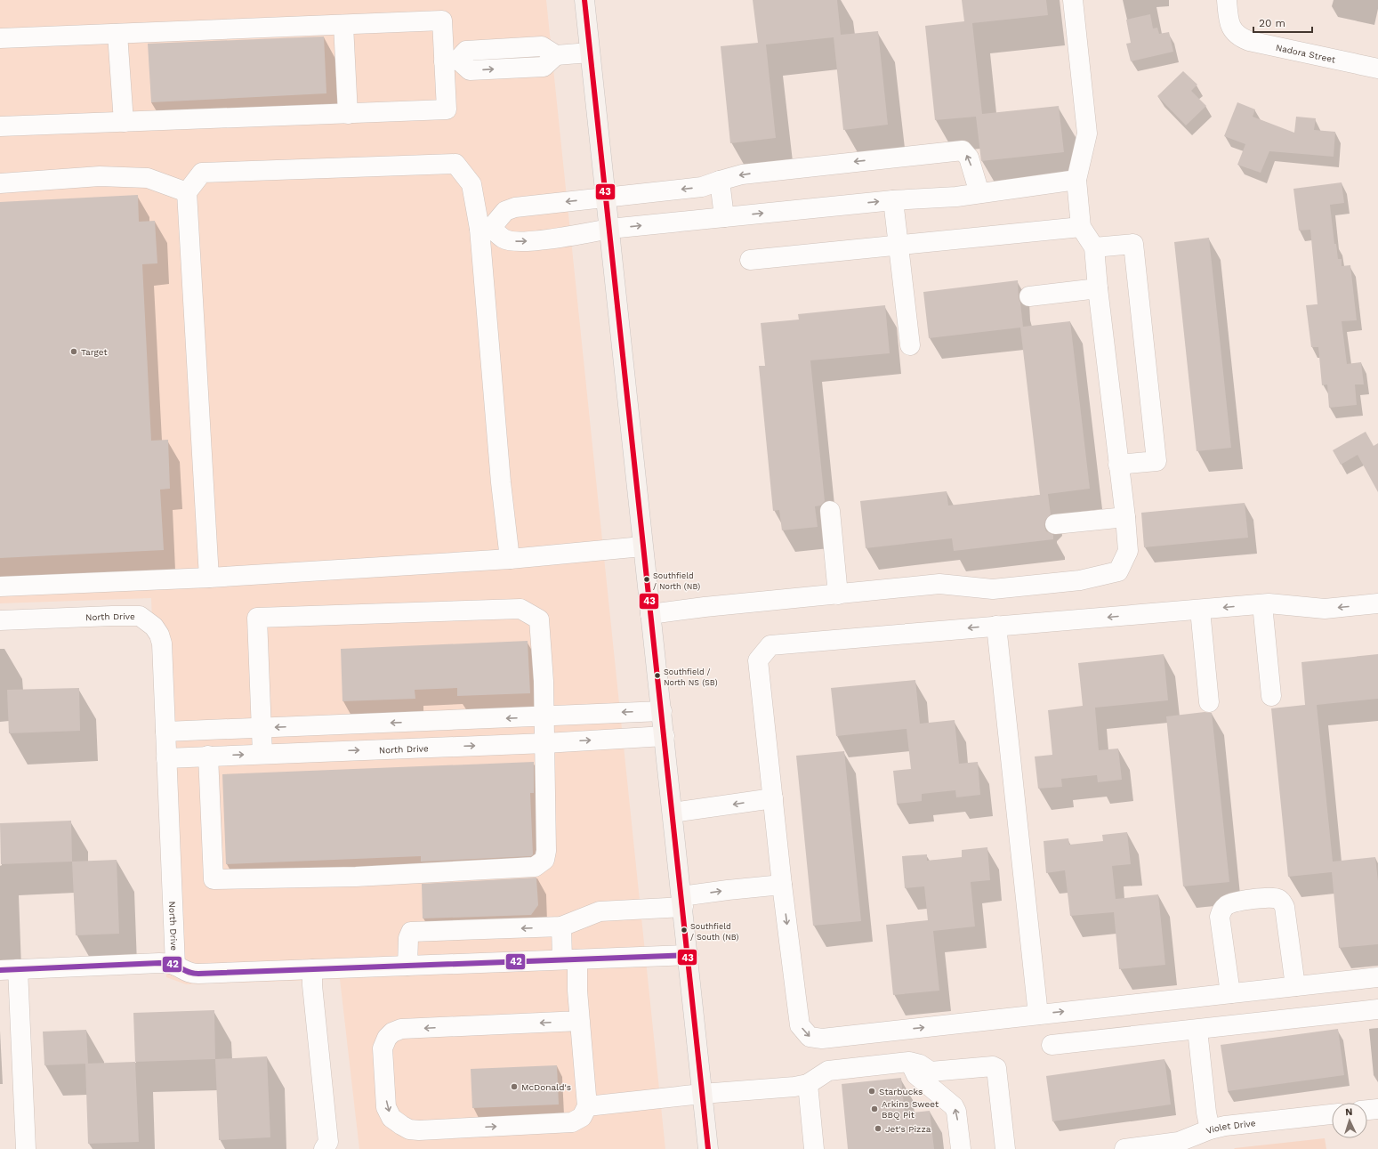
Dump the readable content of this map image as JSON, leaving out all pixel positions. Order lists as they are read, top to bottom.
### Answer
{
  "streets": {
    "street": ["Nadora Street", "North Drive", "Violet Drive"]
  },
  "places": [
    "Target",
    "Southfield / North (NB)",
    "Southfield / North NS (SB)",
    "Southfield / South (NB)",
    "McDonald's",
    "Starbucks",
    "Arkins Sweet BBQ Pit",
    "Jet's Pizza"
  ],
  "lines": ["transit line 43", "transit line 42"],
  "scale_bar": "20 m",
  "north": "top"
}
